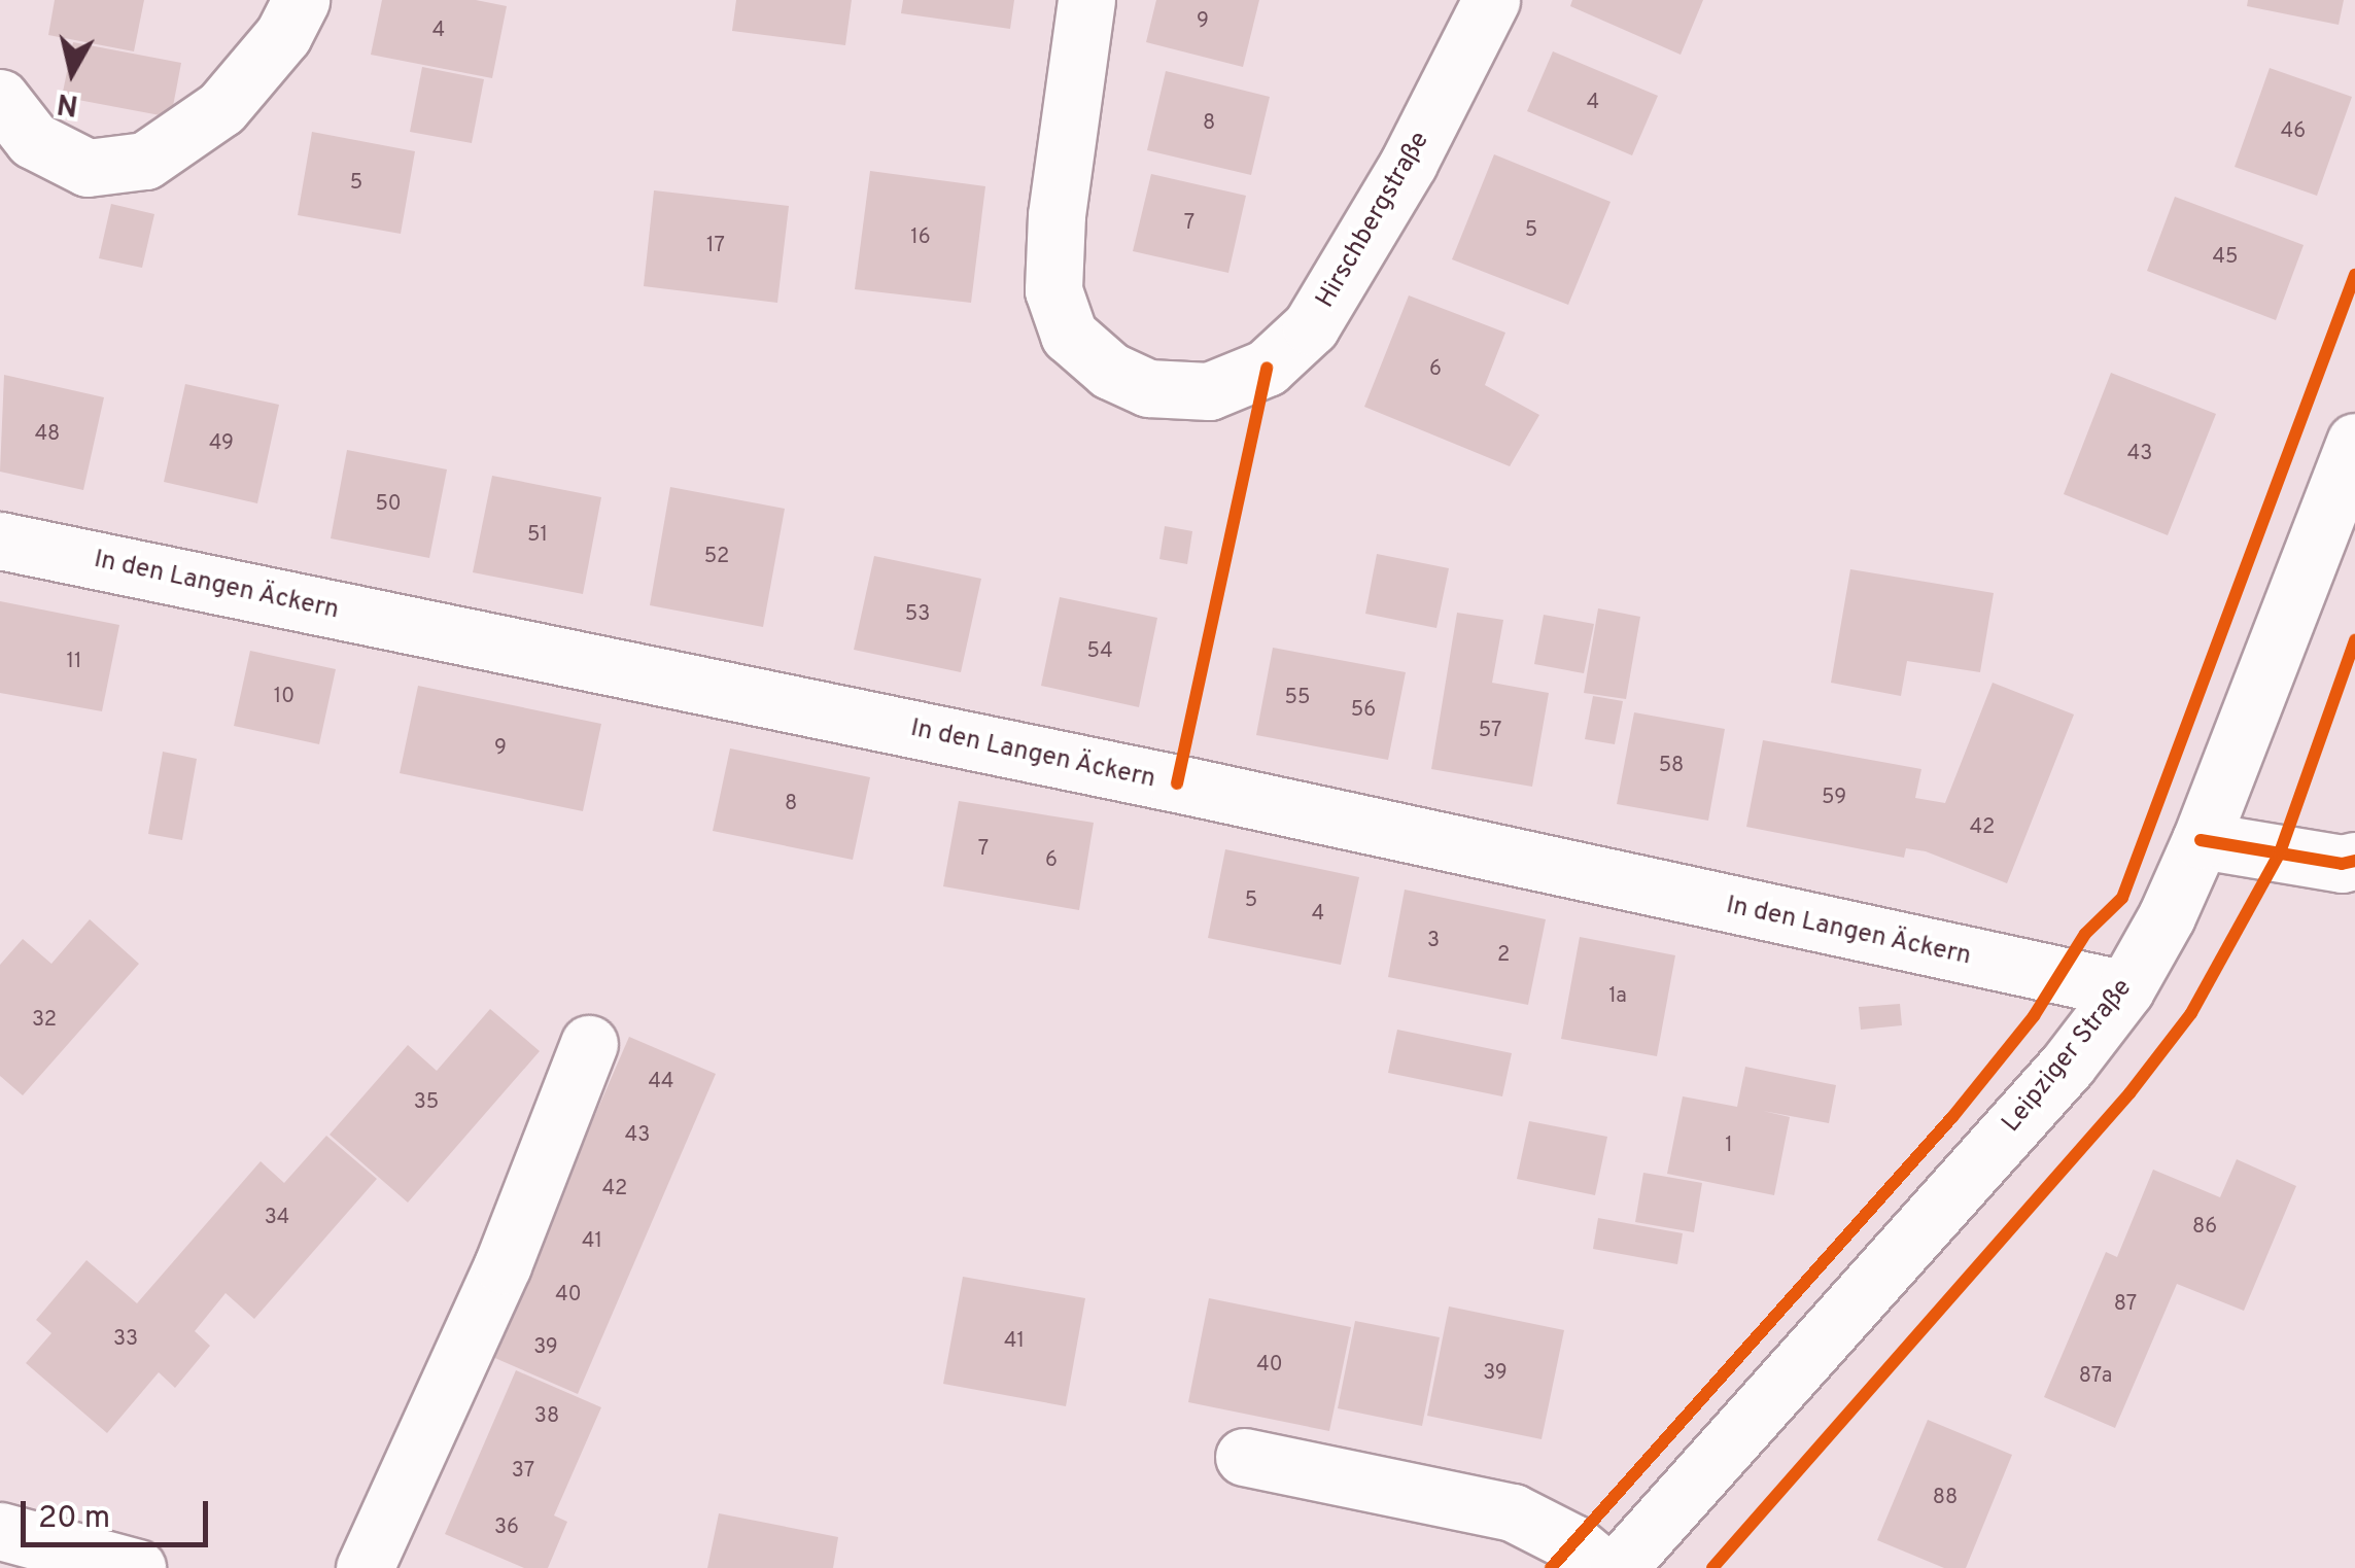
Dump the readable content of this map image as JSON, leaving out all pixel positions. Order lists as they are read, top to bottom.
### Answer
{
  "streets": {
    "street": ["Hirschbergstraße", "In den Langen Äckern", "Leipziger Straße"]
  },
  "crossings": [
    ["In den Langen Äckern", "Leipziger Straße"]
  ],
  "house_numbers": [
    "9",
    "4",
    "4",
    "8",
    "46",
    "5",
    "7",
    "5",
    "16",
    "17",
    "45",
    "6",
    "48",
    "49",
    "43",
    "50",
    "51",
    "52",
    "53",
    "54",
    "11",
    "10",
    "55",
    "56",
    "57",
    "9",
    "58",
    "59",
    "8",
    "42",
    "7",
    "6",
    "5",
    "4",
    "3",
    "2",
    "1a",
    "32",
    "44",
    "35",
    "43",
    "1",
    "42",
    "34",
    "86",
    "41",
    "40",
    "87",
    "33",
    "41",
    "39",
    "40",
    "39",
    "87a",
    "38",
    "37",
    "88",
    "36"
  ],
  "scale_bar": "20 m",
  "north": "bottom"
}
